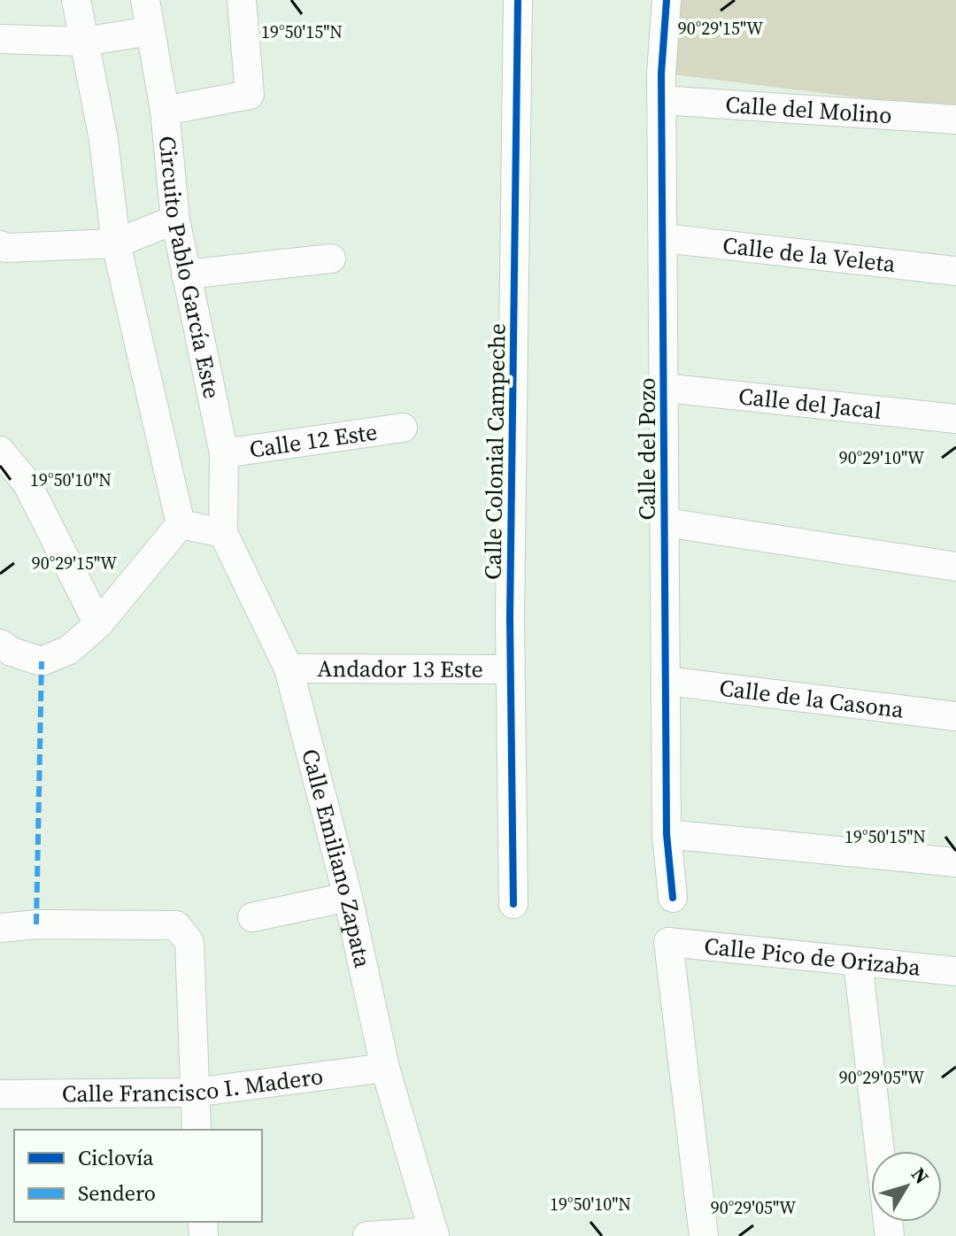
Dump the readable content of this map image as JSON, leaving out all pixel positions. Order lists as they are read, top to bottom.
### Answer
{
  "streets": {
    "street": [
      "Calle del Molino",
      "Calle de la Veleta",
      "Circuito Pablo García Este",
      "Calle del Jacal",
      "Calle 12 Este",
      "Calle del Pozo",
      "Calle Colonial Campeche",
      "Andador 13 Este",
      "Calle de la Casona",
      "Calle Emiliano Zapata",
      "Calle Pico de Orizaba",
      "Calle Francisco I. Madero"
    ]
  },
  "crossings": [
    ["Calle del Molino", "Calle del Pozo"],
    ["Calle de la Veleta", "Calle del Pozo"],
    ["Circuito Pablo García Este", "Calle 12 Este"],
    ["Circuito Pablo García Este", "Calle Emiliano Zapata"],
    ["Calle del Jacal", "Calle del Pozo"],
    ["Calle del Pozo", "Calle de la Casona"],
    ["Calle Colonial Campeche", "Andador 13 Este"],
    ["Andador 13 Este", "Calle Emiliano Zapata"],
    ["Calle Emiliano Zapata", "Calle Francisco I. Madero"]
  ],
  "legend": ["Ciclovía", "Sendero"],
  "north": "top right",
  "coordinates": [
    "90°29'15\"W",
    "19°50'15\"N",
    "90°29'10\"W",
    "19°50'10\"N",
    "90°29'05\"W"
  ]
}
